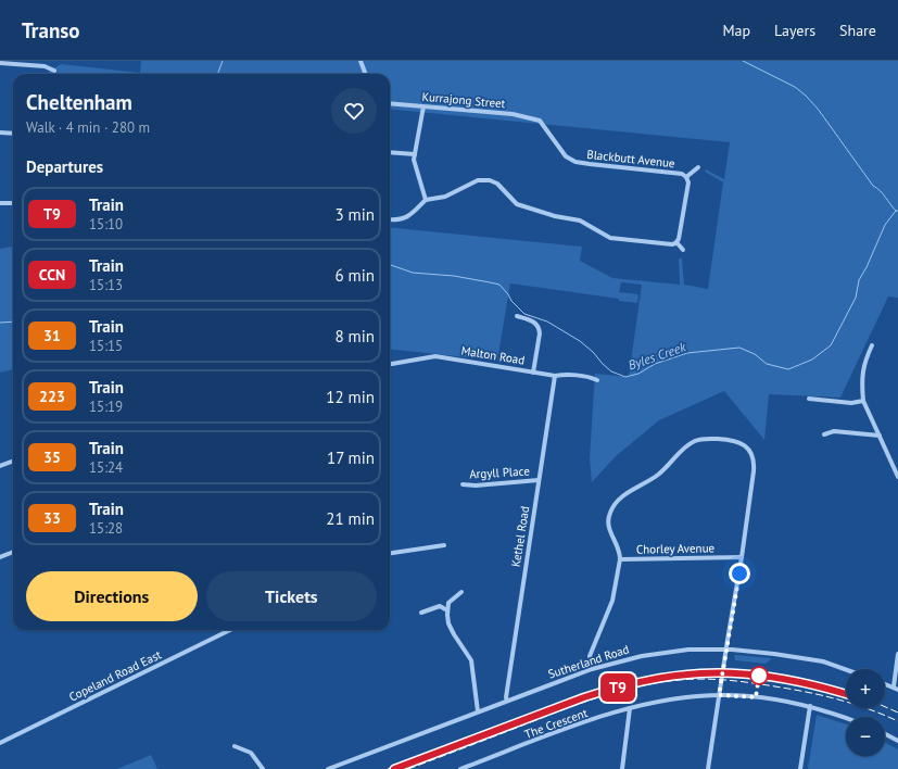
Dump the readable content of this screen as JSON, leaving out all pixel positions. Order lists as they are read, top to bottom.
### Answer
{
  "streets": {
    "street": [
      "Kurrajong Street",
      "Blackbutt Avenue",
      "Malton Road",
      "Argyll Place",
      "Kethel Road",
      "Chorley Avenue",
      "Sutherland Road",
      "Copeland Road East",
      "The Crescent"
    ]
  },
  "crossings": [
    ["Kurrajong Street", "Blackbutt Avenue"],
    ["Malton Road", "Kethel Road"],
    ["Argyll Place", "Kethel Road"],
    ["Kethel Road", "Sutherland Road"],
    ["Chorley Avenue", "Sutherland Road"]
  ],
  "water": ["Byles Creek"],
  "page": {
    "header": "Transo",
    "nav": ["Map", "Layers", "Share"],
    "on_map": "T9",
    "heading": [
      ["Cheltenham", "Walk · 4 min · 280 m"],
      "Departures"
    ],
    "list": [
      {
        "mark": "T9",
        "name": "Train",
        "note": "15:10",
        "value": "3 min"
      },
      {
        "mark": "CCN",
        "name": "Train",
        "note": "15:13",
        "value": "6 min"
      },
      {
        "mark": "31",
        "name": "Train",
        "note": "15:15",
        "value": "8 min"
      },
      {
        "mark": "223",
        "name": "Train",
        "note": "15:19",
        "value": "12 min"
      },
      {
        "mark": "35",
        "name": "Train",
        "note": "15:24",
        "value": "17 min"
      },
      {
        "mark": "33",
        "name": "Train",
        "note": "15:28",
        "value": "21 min"
      }
    ],
    "buttons": ["Directions", "Tickets"],
    "map_buttons": ["+", "−"]
  }
}
